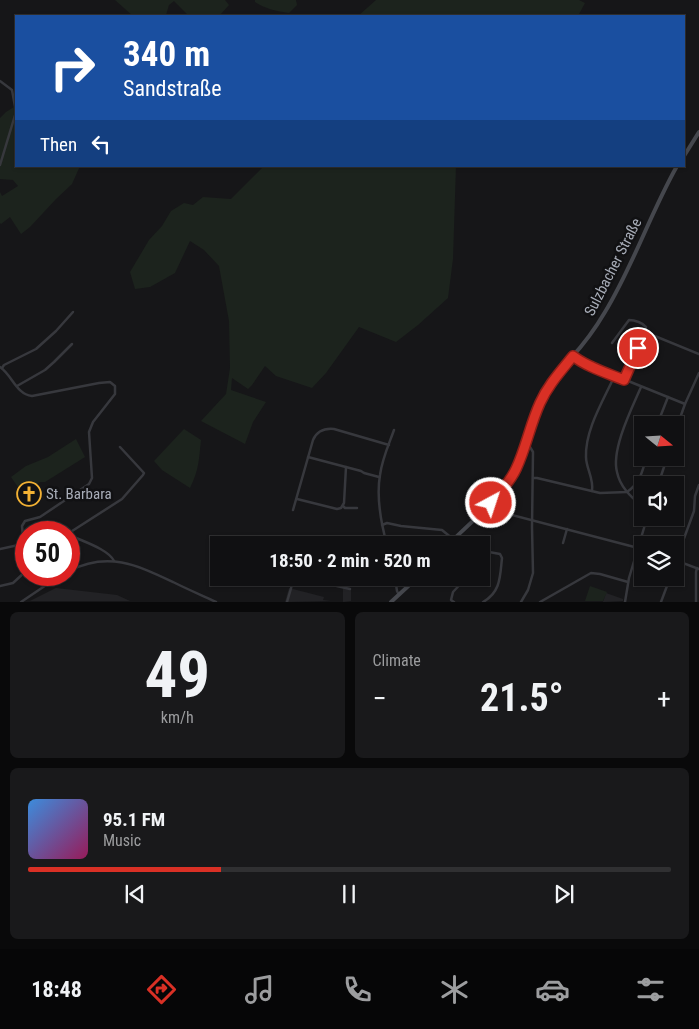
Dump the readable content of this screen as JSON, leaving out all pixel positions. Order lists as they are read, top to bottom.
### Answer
{
  "streets": {
    "main road": ["Sulzbacher Straße"]
  },
  "places": {
    "church": ["St. Barbara"]
  },
  "north": "right",
  "page": {
    "turn": ["340 m", "Sandstraße"],
    "then": "Then",
    "limit": "50",
    "trip": "18:50 · 2 min · 520 m",
    "tile": [
      ["49", "km/h"],
      "Climate"
    ],
    "heat": ["−", "21.5°", "+"],
    "song": ["95.1 FM", "Music"],
    "tabs": "18:48"
  }
}
